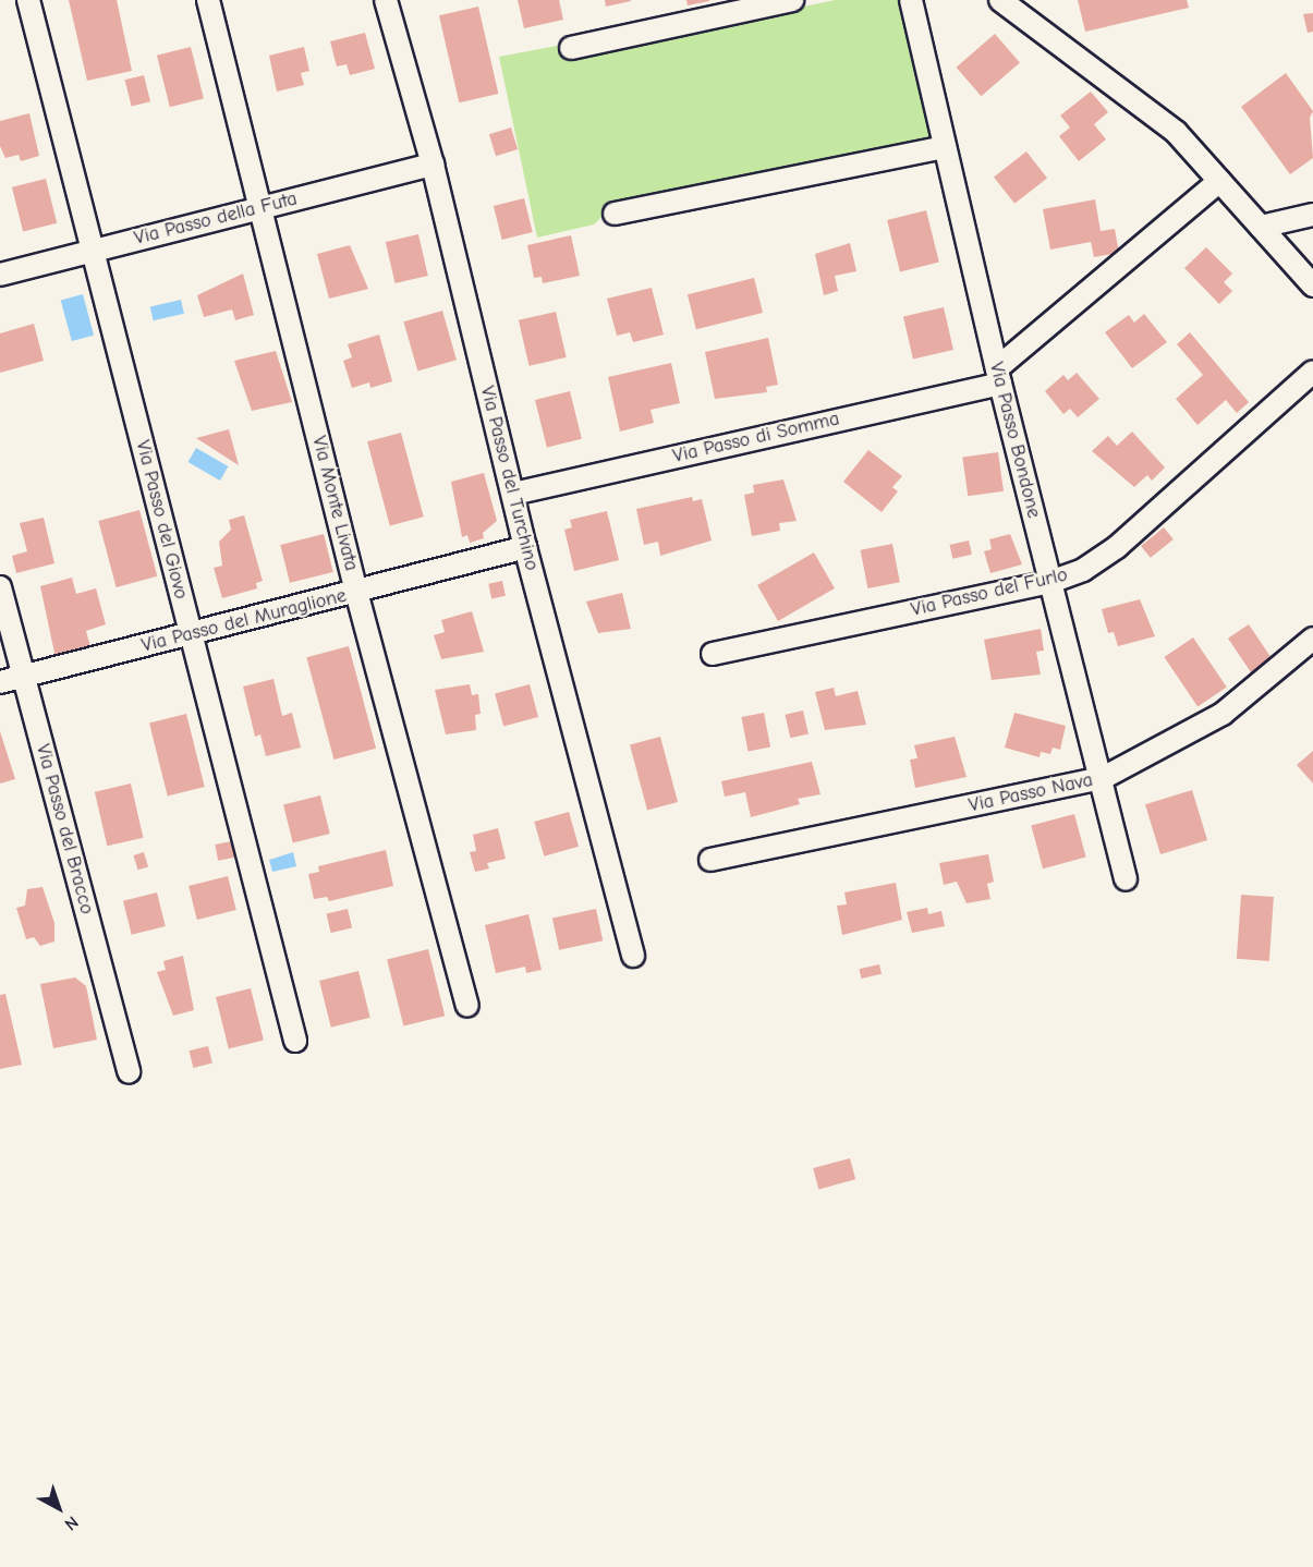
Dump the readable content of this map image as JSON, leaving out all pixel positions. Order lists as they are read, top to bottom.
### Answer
{
  "streets": {
    "street": [
      "Via Passo della Futa",
      "Via Passo di Somma",
      "Via Passo Bondone",
      "Via Passo del Turchino",
      "Via Monte Livata",
      "Via Passo del Giovo",
      "Via Passo del Furlo",
      "Via Passo del Muraglione",
      "Via Passo Nava",
      "Via Passo del Bracco"
    ]
  },
  "crossings": [
    ["Via Passo della Futa", "Via Passo del Turchino"],
    ["Via Passo della Futa", "Via Monte Livata"],
    ["Via Passo della Futa", "Via Passo del Giovo"],
    ["Via Passo di Somma", "Via Passo Bondone"],
    ["Via Passo di Somma", "Via Passo del Turchino"],
    ["Via Passo Bondone", "Via Passo del Furlo"],
    ["Via Passo Bondone", "Via Passo Nava"],
    ["Via Passo del Turchino", "Via Passo del Muraglione"],
    ["Via Monte Livata", "Via Passo del Muraglione"],
    ["Via Passo del Giovo", "Via Passo del Muraglione"],
    ["Via Passo del Muraglione", "Via Passo del Bracco"]
  ],
  "north": "bottom right"
}
